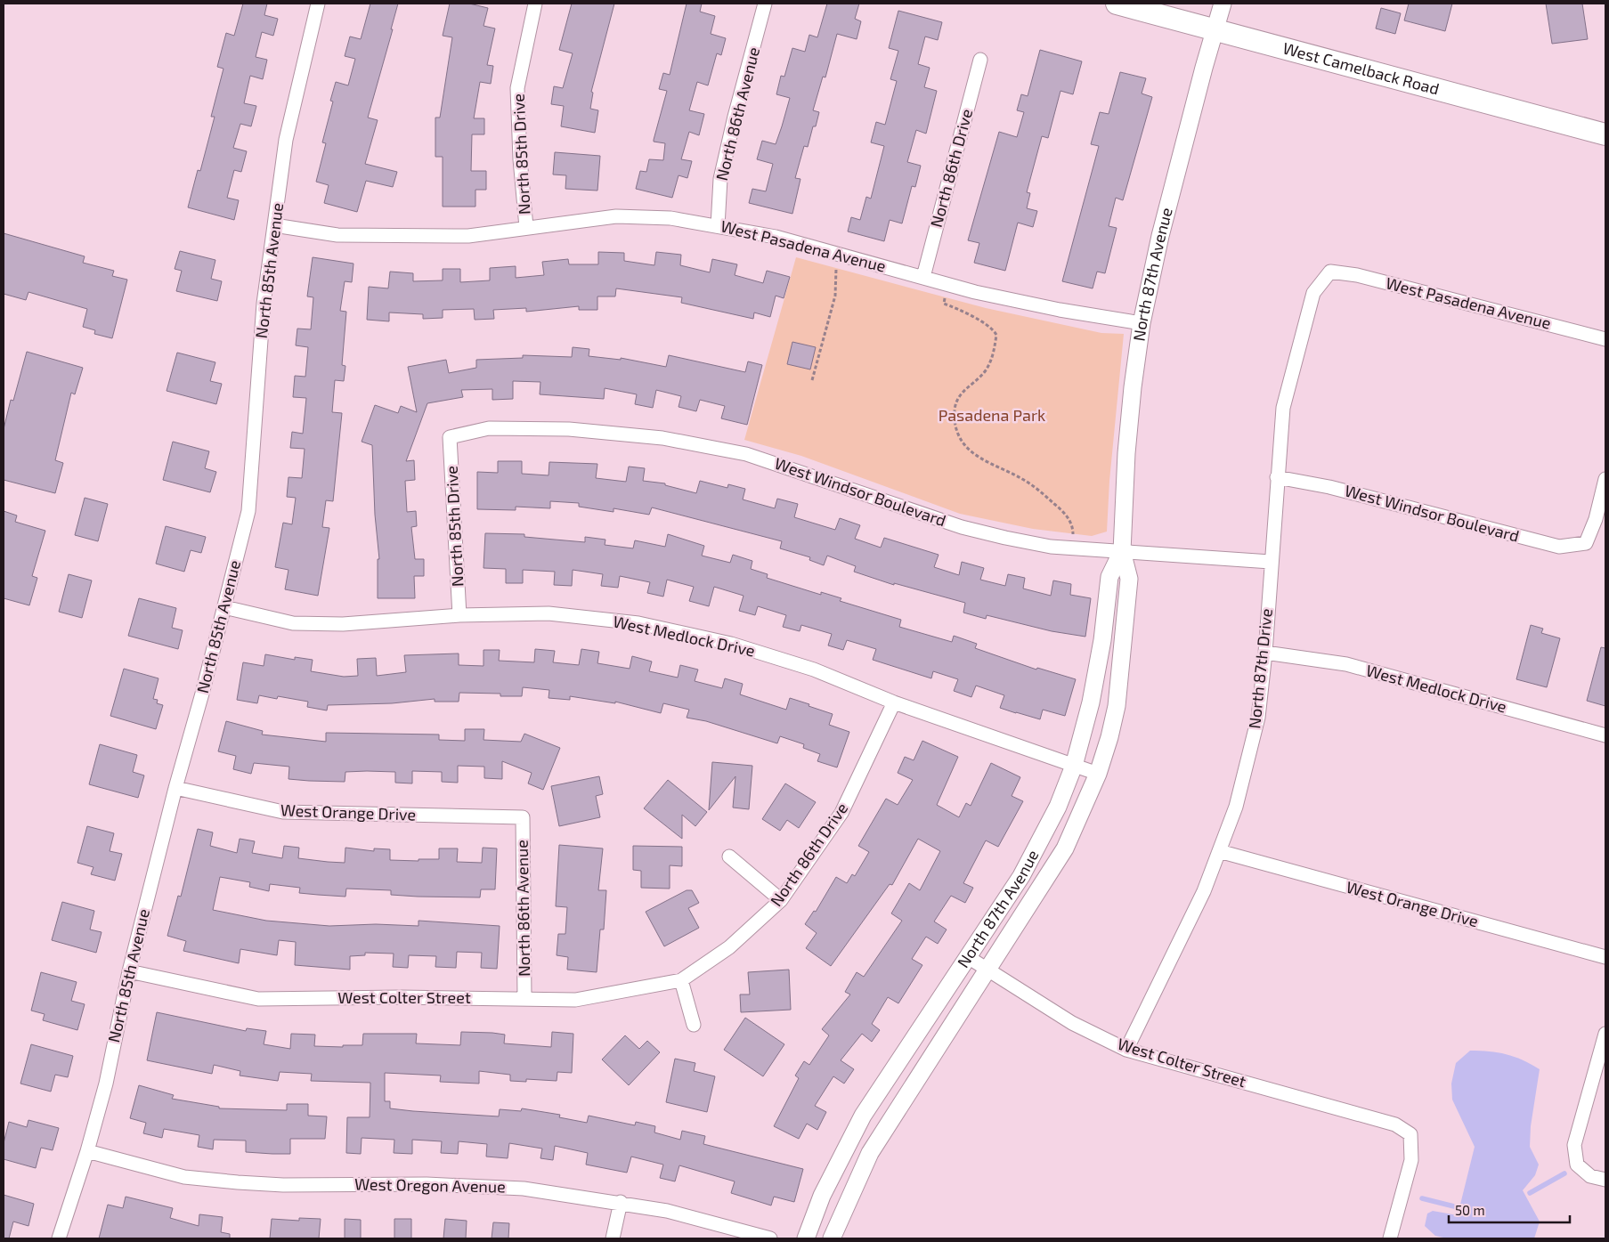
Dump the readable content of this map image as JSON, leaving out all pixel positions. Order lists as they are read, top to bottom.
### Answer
{
  "streets": {
    "main road": ["West Camelback Road"],
    "street": [
      "North 86th Avenue",
      "North 85th Drive",
      "North 86th Drive",
      "West Pasadena Avenue",
      "North 85th Avenue",
      "North 87th Avenue",
      "West Windsor Boulevard",
      "West Medlock Drive",
      "North 87th Drive",
      "West Orange Drive",
      "West Colter Street",
      "West Oregon Avenue"
    ]
  },
  "crossings": [
    ["West Camelback Road", "North 87th Avenue"],
    ["North 86th Avenue", "West Pasadena Avenue"],
    ["North 86th Avenue", "West Orange Drive"],
    ["North 86th Avenue", "West Colter Street"],
    ["North 85th Drive", "West Pasadena Avenue"],
    ["North 85th Drive", "West Windsor Boulevard"],
    ["North 85th Drive", "West Medlock Drive"],
    ["North 86th Drive", "West Pasadena Avenue"],
    ["North 86th Drive", "West Medlock Drive"],
    ["North 86th Drive", "West Colter Street"],
    ["West Pasadena Avenue", "North 85th Avenue"],
    ["West Pasadena Avenue", "North 87th Avenue"],
    ["West Pasadena Avenue", "North 87th Drive"],
    ["North 85th Avenue", "West Medlock Drive"],
    ["North 85th Avenue", "West Orange Drive"],
    ["North 85th Avenue", "West Colter Street"],
    ["North 85th Avenue", "West Oregon Avenue"],
    ["North 87th Avenue", "West Windsor Boulevard"],
    ["North 87th Avenue", "West Medlock Drive"],
    ["North 87th Avenue", "West Colter Street"],
    ["West Windsor Boulevard", "North 87th Drive"],
    ["West Medlock Drive", "North 87th Drive"],
    ["North 87th Drive", "West Orange Drive"],
    ["North 87th Drive", "West Colter Street"]
  ],
  "parks": ["Pasadena Park"],
  "scale_bar": "50 m"
}
